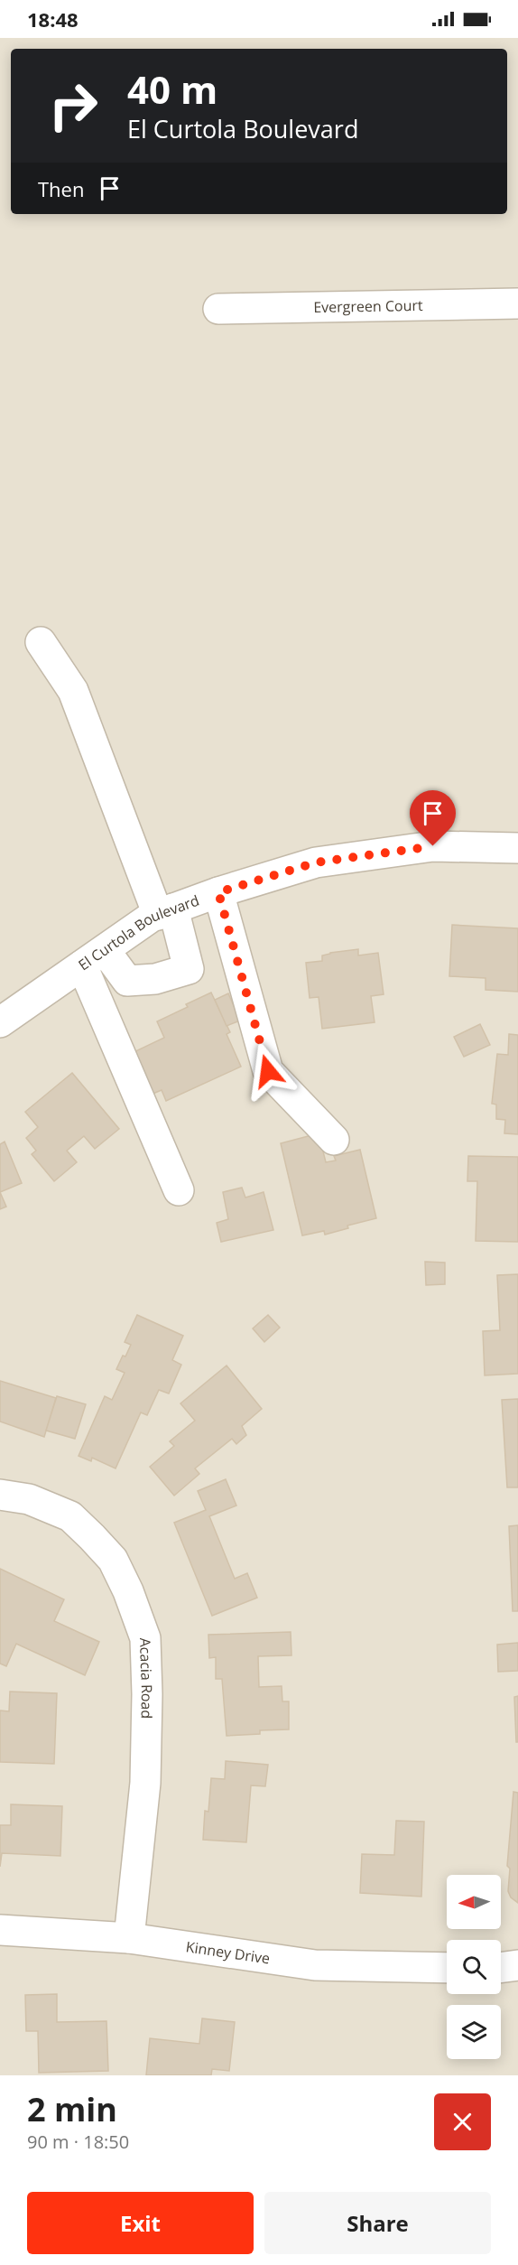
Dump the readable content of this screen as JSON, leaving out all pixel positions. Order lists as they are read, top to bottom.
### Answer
{
  "streets": {
    "street": [
      "Evergreen Court",
      "El Curtola Boulevard",
      "Acacia Road",
      "Kinney Drive"
    ]
  },
  "crossings": [
    ["Acacia Road", "Kinney Drive"]
  ],
  "north": "left",
  "page": {
    "status": "18:48",
    "turn": ["40 m", "El Curtola Boulevard"],
    "then": "Then",
    "heading": ["2 min", "90 m · 18:50"],
    "buttons": ["Exit", "Share"]
  }
}
